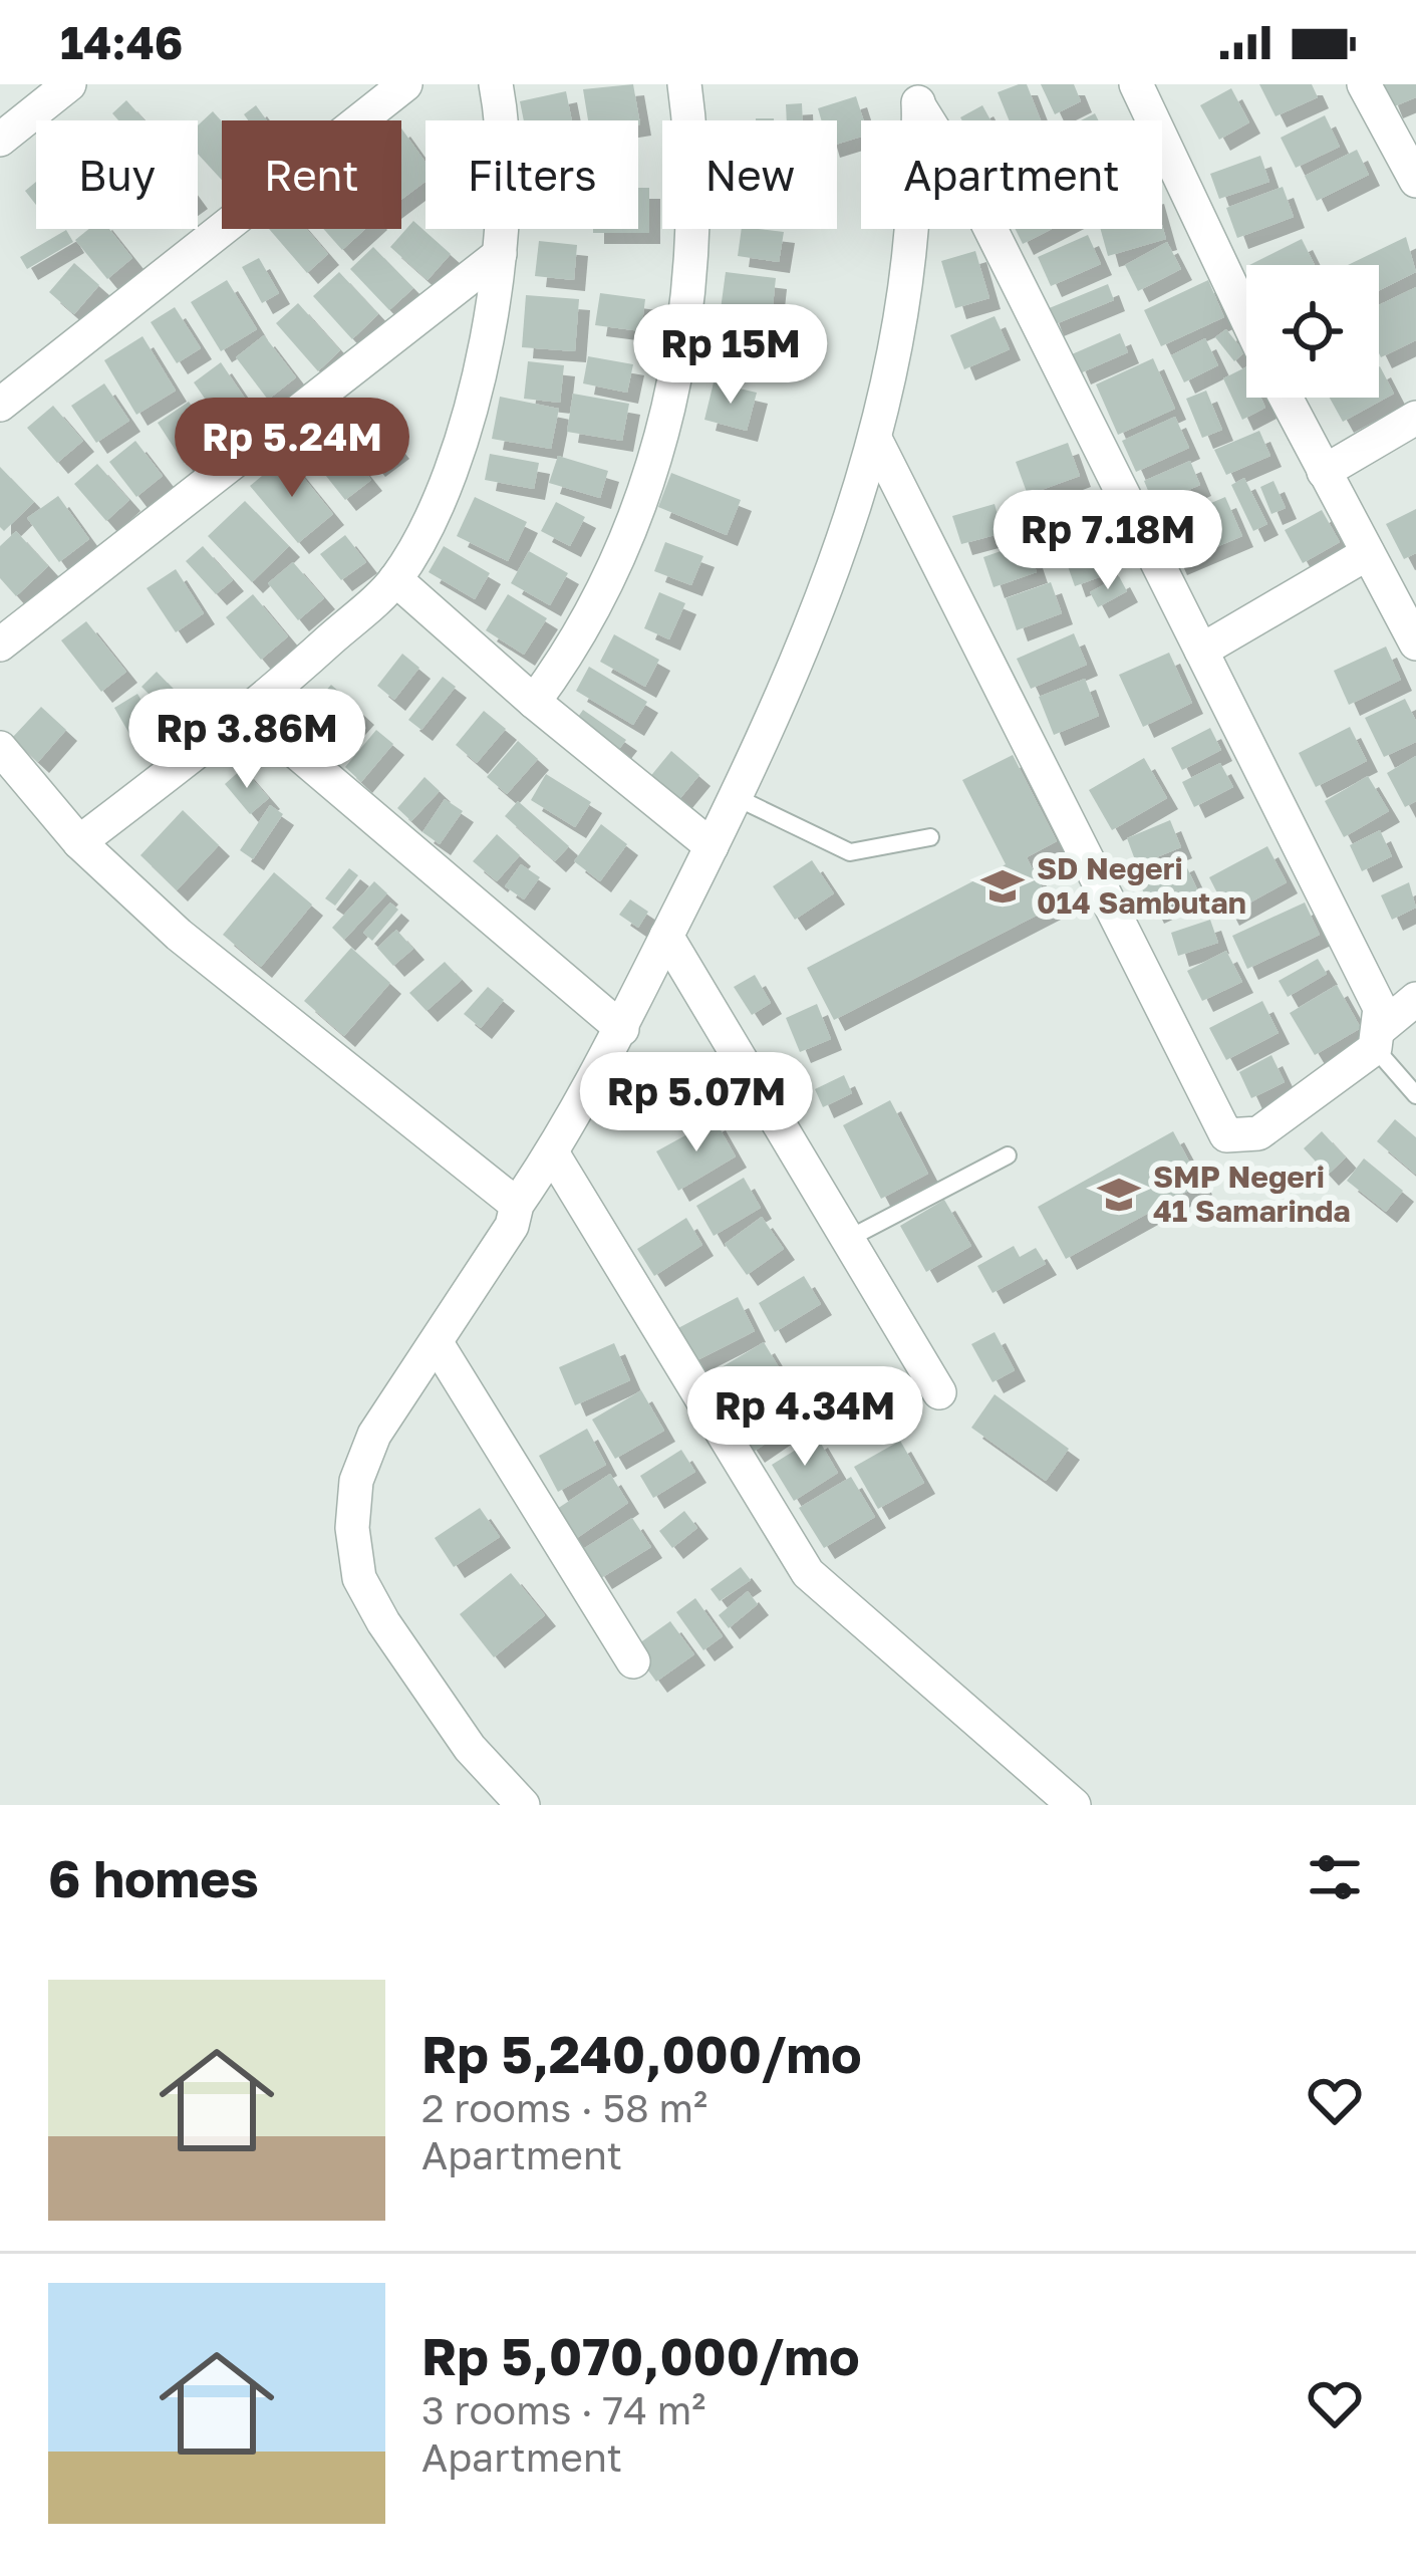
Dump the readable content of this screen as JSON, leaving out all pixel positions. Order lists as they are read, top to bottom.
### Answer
{
  "places": {
    "school or university": ["SD Negeri 014 Sambutan", "SMP Negeri 41 Samarinda"]
  },
  "page": {
    "status": "14:46",
    "chip": [
      "Buy",
      "Rent",
      "Filters",
      "New",
      "Apartment"
    ],
    "price": [
      "Rp 15M",
      "Rp 5.24M",
      "Rp 7.18M",
      "Rp 3.86M",
      "Rp 5.07M",
      "Rp 4.34M"
    ],
    "heading": "6 homes",
    "list": [
      {
        "name": "Rp 5,240,000/mo",
        "note": "2 rooms · 58 m² · Apartment"
      },
      {
        "name": "Rp 5,070,000/mo",
        "note": "3 rooms · 74 m² · Apartment"
      }
    ]
  }
}
